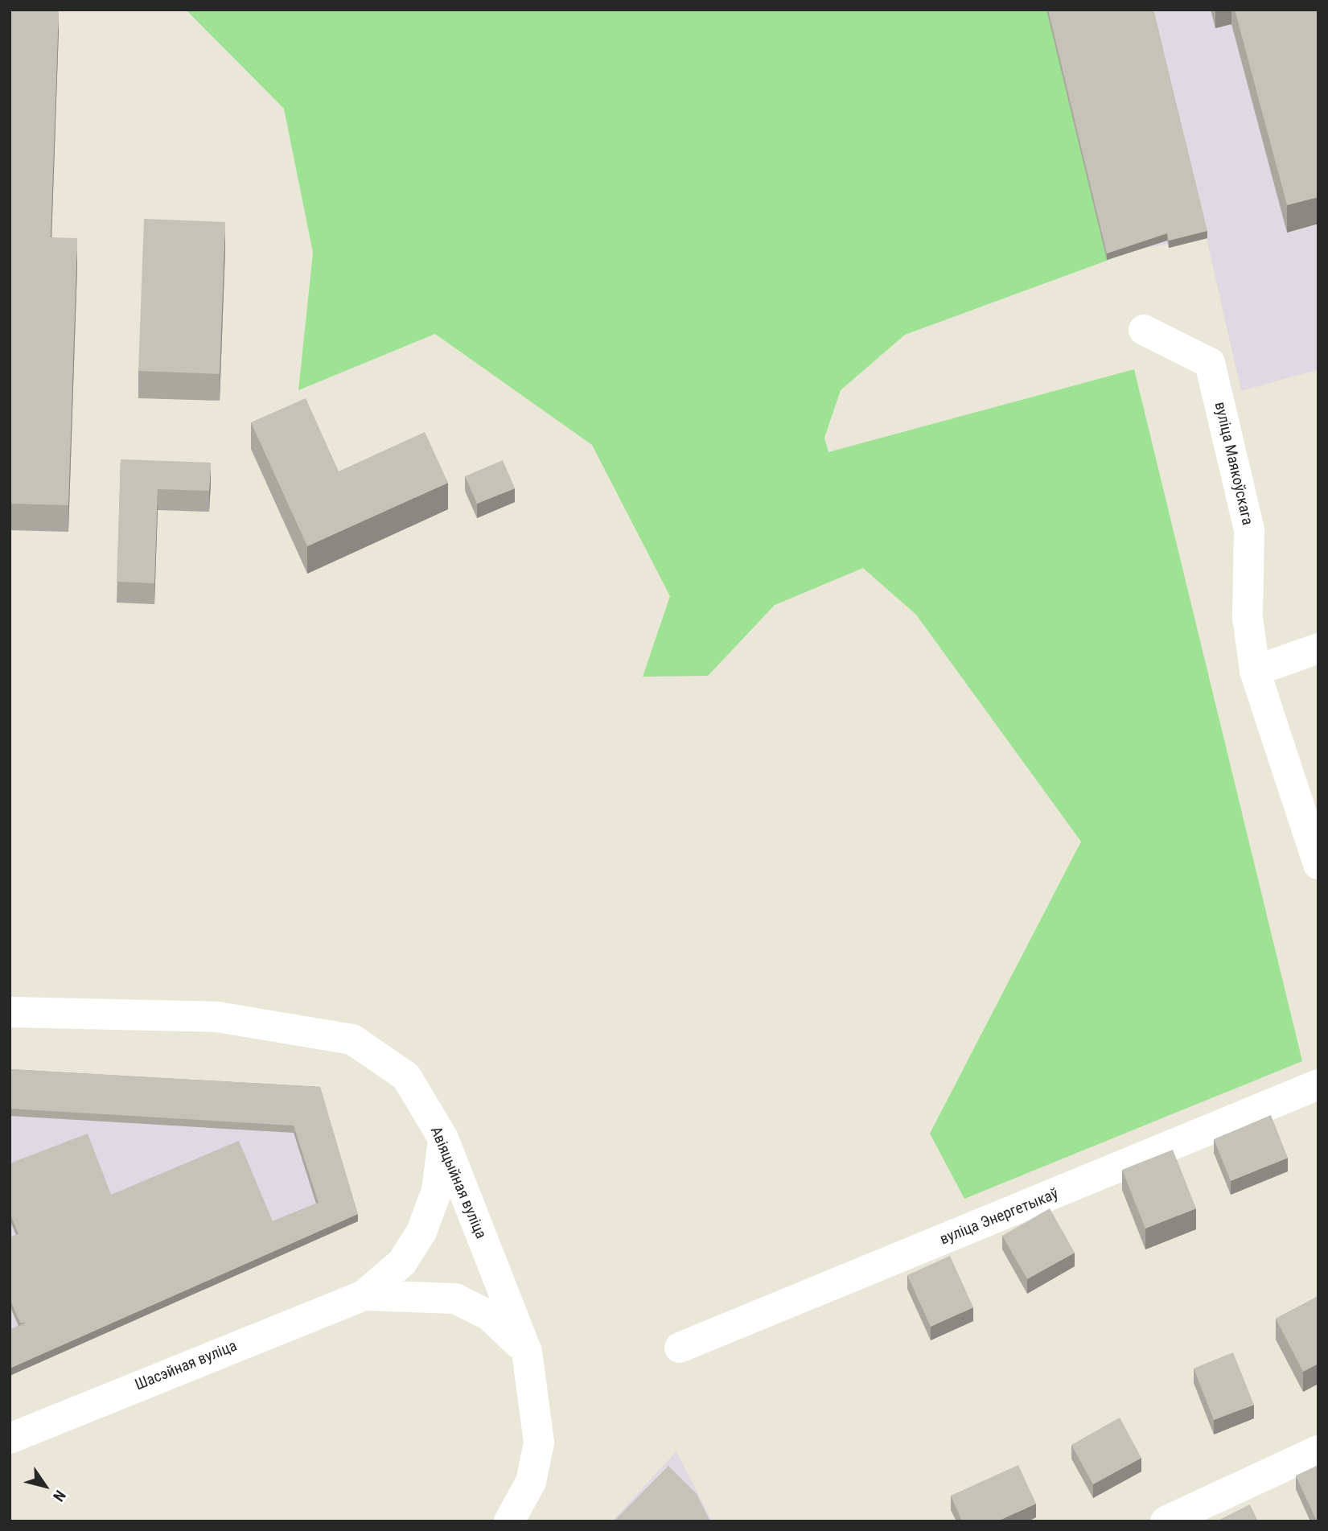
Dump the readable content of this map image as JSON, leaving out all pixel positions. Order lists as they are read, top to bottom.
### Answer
{
  "streets": {
    "main road": [
      "вуліца Маякоўскага",
      "Авіяцыйная вуліца",
      "вуліца Энергетыкаў",
      "Шасэйная вуліца"
    ]
  },
  "north": "bottom right"
}
